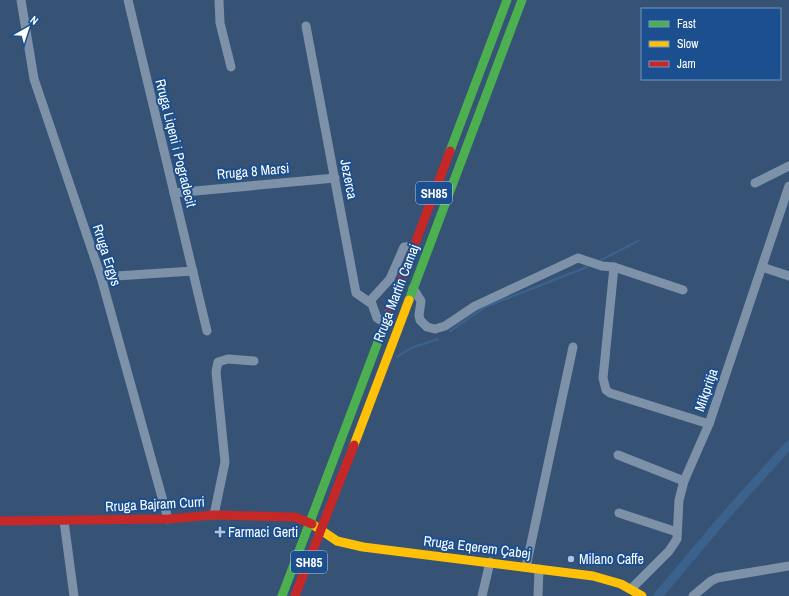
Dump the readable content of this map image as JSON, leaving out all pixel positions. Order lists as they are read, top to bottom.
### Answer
{
  "streets": {
    "main road": [
      "SH85",
      "Rruga Martin Camaj",
      "Rruga Bajram Curri",
      "Rruga Eqerem Çabej"
    ],
    "street": [
      "Rruga Liqeni i Pogradecit",
      "Rruga 8 Marsi",
      "Jezerca",
      "Rruga Ergys",
      "Mikpritja"
    ]
  },
  "crossings": [
    ["Rruga Liqeni i Pogradecit", "Rruga 8 Marsi"],
    ["Rruga 8 Marsi", "Jezerca"],
    ["Jezerca", "Rruga Martin Camaj"],
    ["Rruga Ergys", "Rruga Bajram Curri"],
    ["Rruga Martin Camaj", "Rruga Bajram Curri"],
    ["Rruga Martin Camaj", "Rruga Eqerem Çabej"],
    ["Mikpritja", "Rruga Eqerem Çabej"],
    ["Rruga Bajram Curri", "Rruga Eqerem Çabej"]
  ],
  "places": {
    "health": ["Farmaci Gerti"],
    "other": ["Milano Caffe"]
  },
  "legend": ["Fast", "Slow", "Jam"],
  "north": "top right"
}
